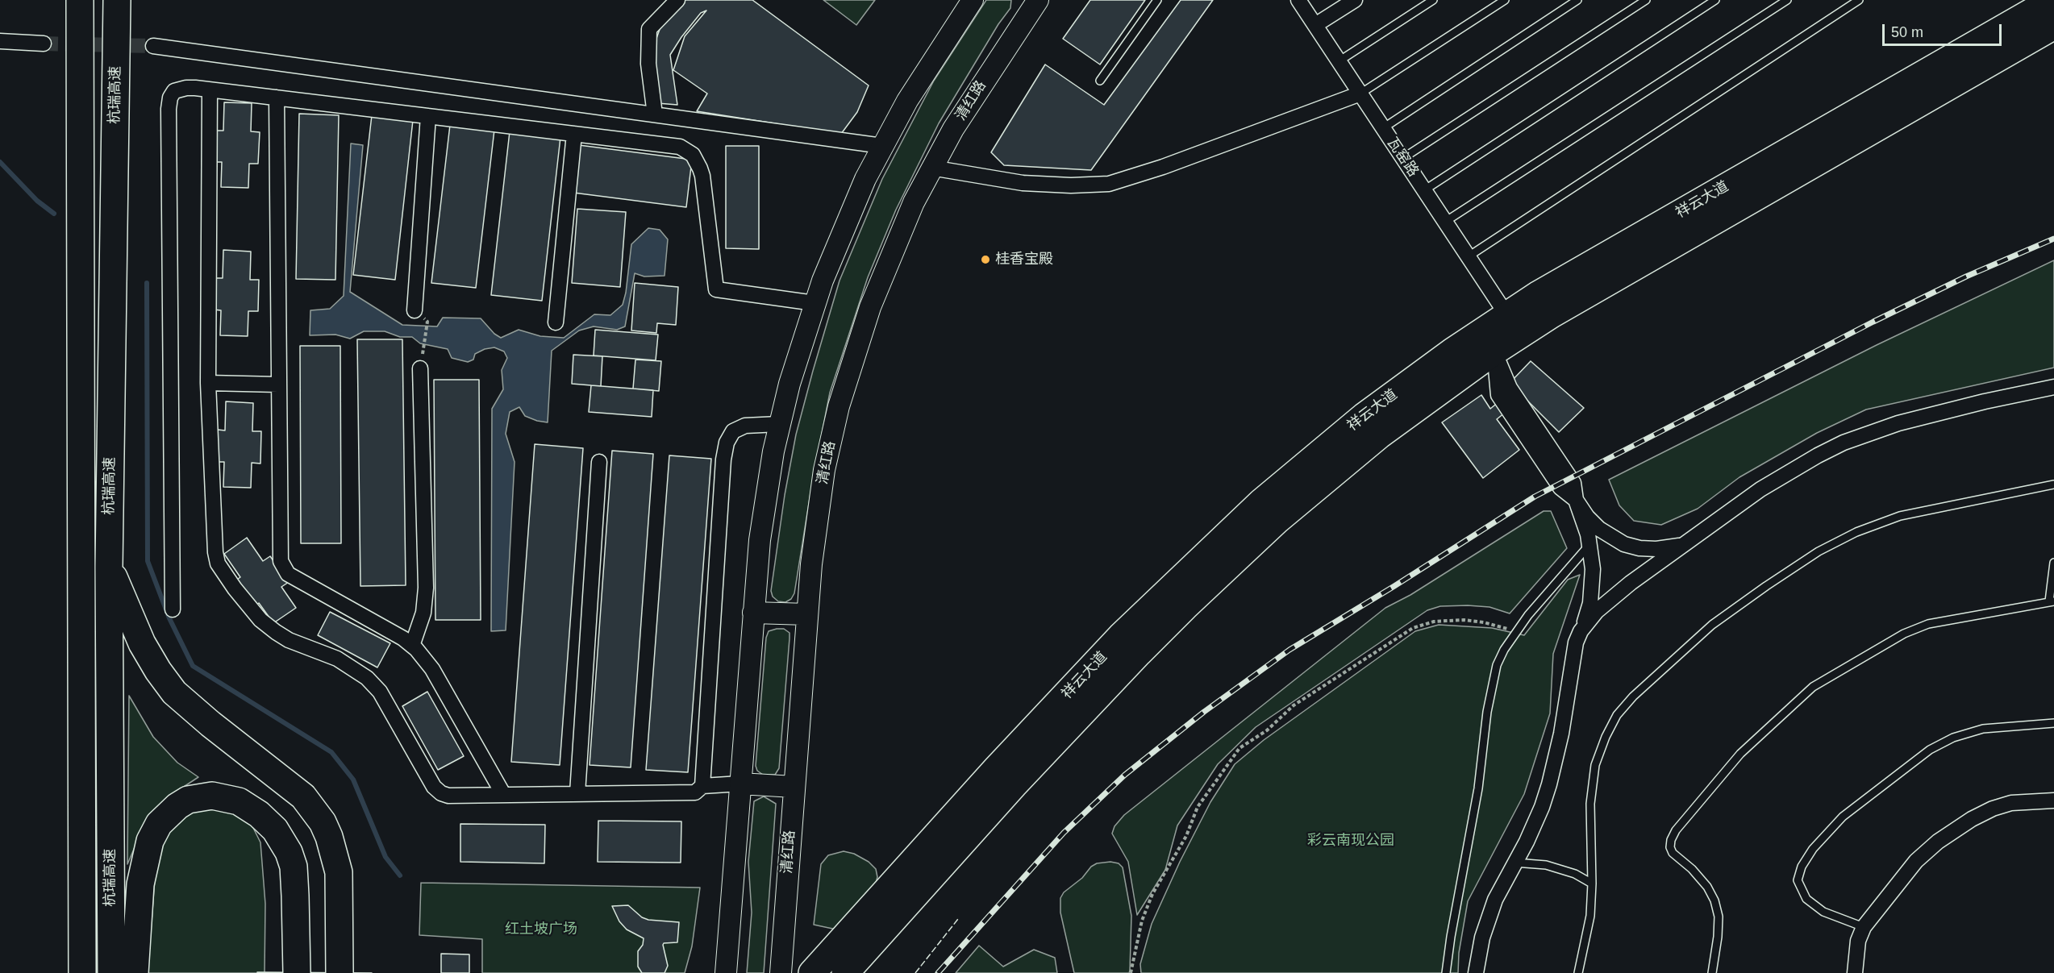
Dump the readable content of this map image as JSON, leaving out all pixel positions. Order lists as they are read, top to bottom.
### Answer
{
  "streets": {
    "highway": ["杭瑞高速", "祥云大道"],
    "main road": ["清红路"],
    "street": ["瓦窑路"]
  },
  "crossings": [
    ["瓦窑路", "祥云大道"]
  ],
  "parks": ["彩云南现公园", "红土坡广场"],
  "places": ["桂香宝殿"],
  "scale_bar": "50 m"
}
